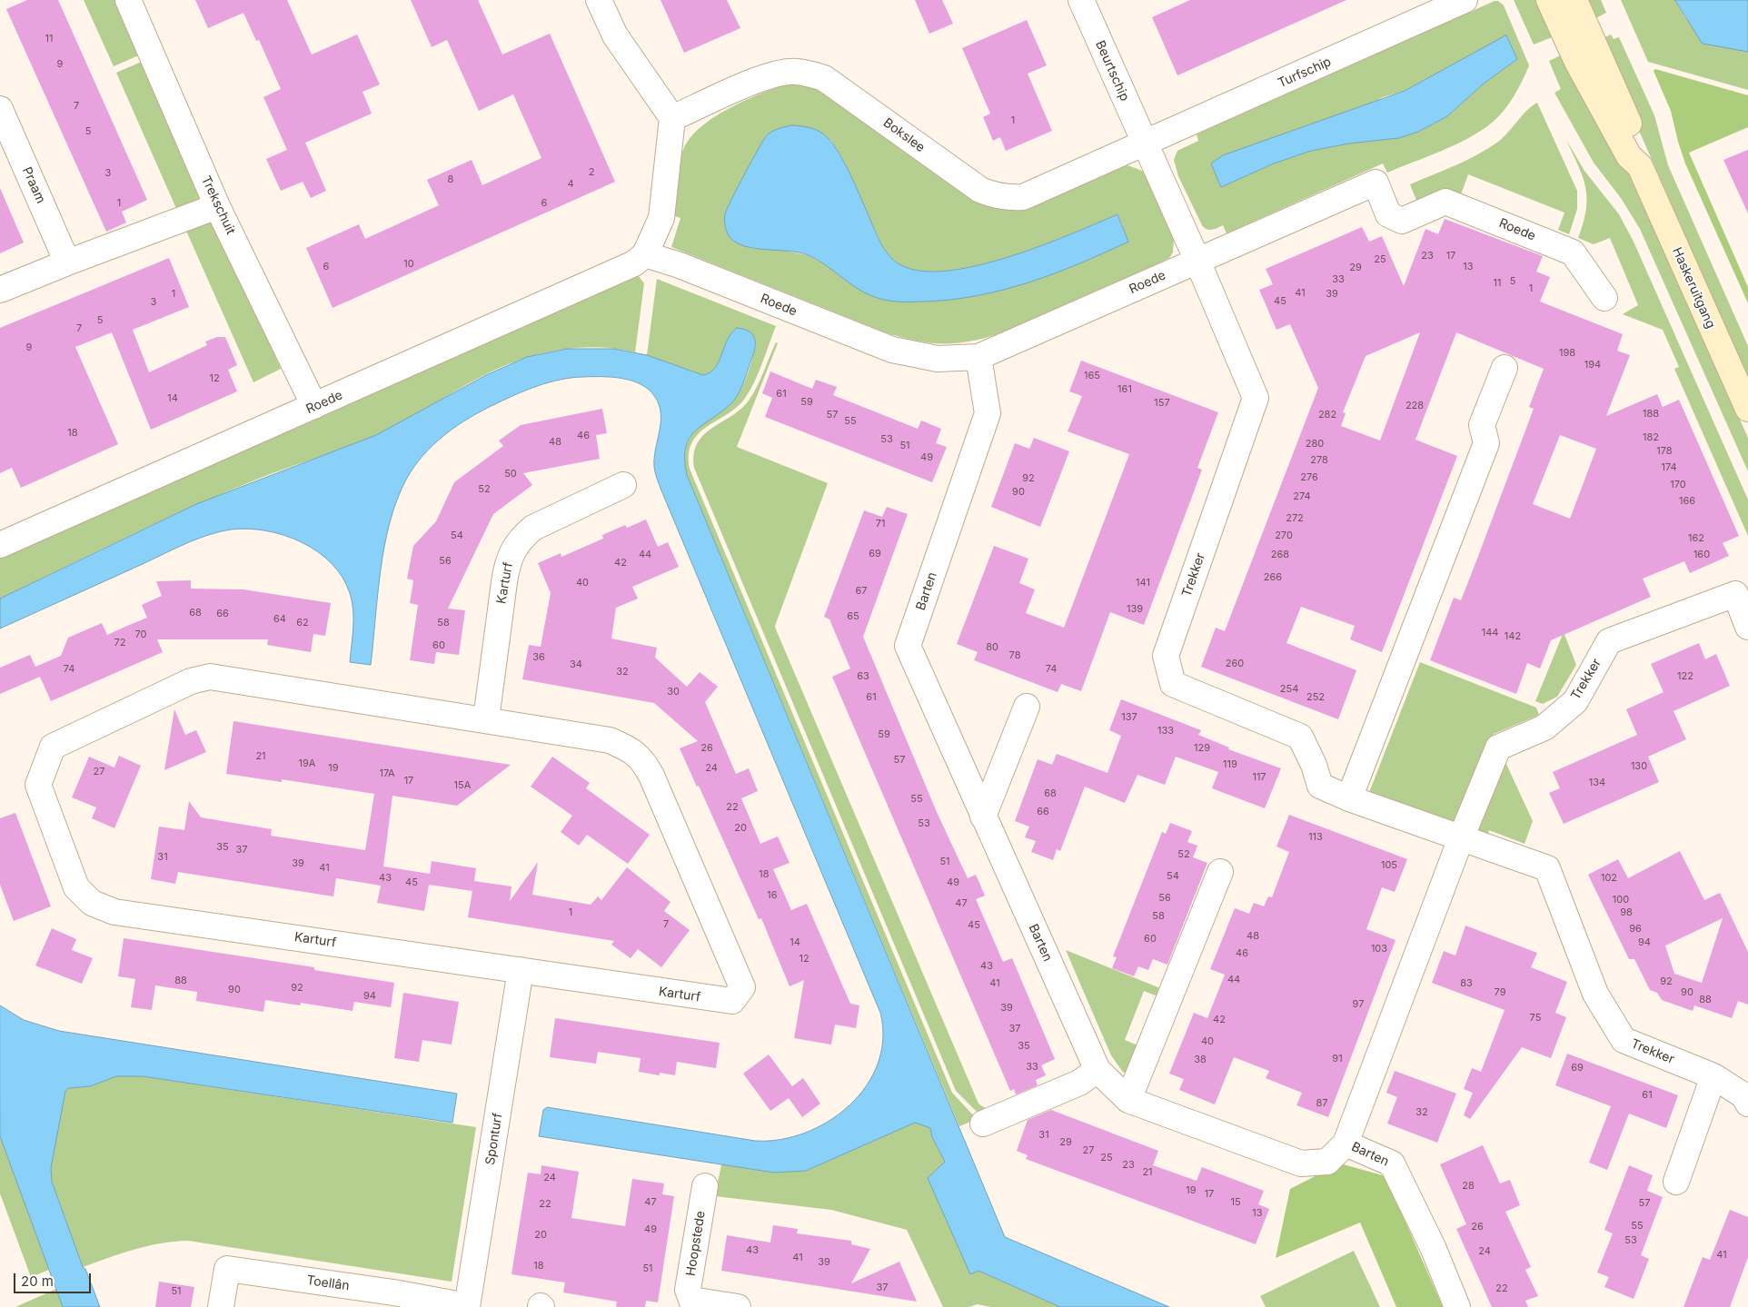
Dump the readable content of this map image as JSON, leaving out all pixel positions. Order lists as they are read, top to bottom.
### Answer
{
  "streets": {
    "main road": ["Haskeruitgang"],
    "street": [
      "Beurtschip",
      "Turfschip",
      "Bokslee",
      "Praam",
      "Trekschuit",
      "Roede",
      "Trekker",
      "Karturf",
      "Barten",
      "Sponturf",
      "Hoopstede",
      "Toellân"
    ]
  },
  "crossings": [
    ["Beurtschip", "Turfschip"],
    ["Beurtschip", "Bokslee"],
    ["Turfschip", "Bokslee"],
    ["Trekschuit", "Roede"],
    ["Roede", "Trekker"],
    ["Roede", "Barten"],
    ["Trekker", "Barten"],
    ["Karturf", "Sponturf"],
    ["Sponturf", "Toellân"]
  ],
  "house_numbers": [
    "11",
    "9",
    "7",
    "1",
    "5",
    "2",
    "3",
    "8",
    "4",
    "1",
    "6",
    "23",
    "17",
    "25",
    "10",
    "6",
    "13",
    "29",
    "33",
    "5",
    "11",
    "1",
    "41",
    "1",
    "39",
    "45",
    "3",
    "5",
    "7",
    "9",
    "198",
    "194",
    "165",
    "12",
    "161",
    "61",
    "14",
    "59",
    "157",
    "228",
    "188",
    "57",
    "282",
    "55",
    "18",
    "46",
    "182",
    "53",
    "48",
    "280",
    "51",
    "178",
    "49",
    "278",
    "174",
    "50",
    "276",
    "92",
    "170",
    "52",
    "90",
    "274",
    "166",
    "272",
    "71",
    "54",
    "270",
    "162",
    "69",
    "44",
    "268",
    "160",
    "56",
    "42",
    "266",
    "40",
    "141",
    "67",
    "139",
    "68",
    "66",
    "65",
    "64",
    "62",
    "58",
    "144",
    "70",
    "142",
    "72",
    "60",
    "80",
    "78",
    "36",
    "260",
    "34",
    "74",
    "74",
    "32",
    "63",
    "122",
    "254",
    "30",
    "61",
    "252",
    "137",
    "133",
    "59",
    "26",
    "129",
    "21",
    "57",
    "19A",
    "119",
    "130",
    "19",
    "24",
    "27",
    "17A",
    "117",
    "17",
    "134",
    "15A",
    "68",
    "55",
    "22",
    "66",
    "53",
    "20",
    "113",
    "35",
    "37",
    "52",
    "31",
    "51",
    "39",
    "105",
    "41",
    "18",
    "54",
    "43",
    "102",
    "45",
    "49",
    "16",
    "56",
    "100",
    "47",
    "1",
    "98",
    "58",
    "7",
    "45",
    "96",
    "48",
    "60",
    "14",
    "94",
    "103",
    "46",
    "12",
    "43",
    "44",
    "88",
    "92",
    "41",
    "83",
    "92",
    "90",
    "79",
    "90",
    "94",
    "88",
    "97",
    "39",
    "75",
    "42",
    "37",
    "40",
    "35",
    "91",
    "38",
    "33",
    "69",
    "61",
    "87",
    "32",
    "31",
    "29",
    "27",
    "25",
    "23",
    "21",
    "24",
    "28",
    "19",
    "17",
    "47",
    "15",
    "57",
    "22",
    "13",
    "55",
    "26",
    "49",
    "20",
    "53",
    "43",
    "24",
    "41",
    "41",
    "39",
    "18",
    "51",
    "37",
    "22",
    "51"
  ],
  "scale_bar": "20 m"
}
